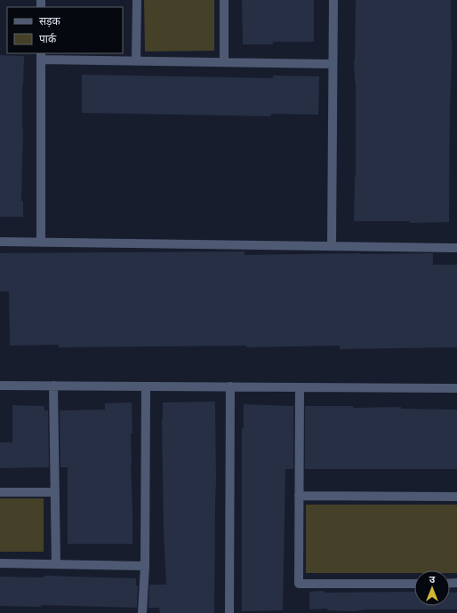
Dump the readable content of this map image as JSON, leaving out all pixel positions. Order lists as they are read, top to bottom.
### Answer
{
  "legend": ["सड़क", "पार्क"],
  "north": "top"
}
